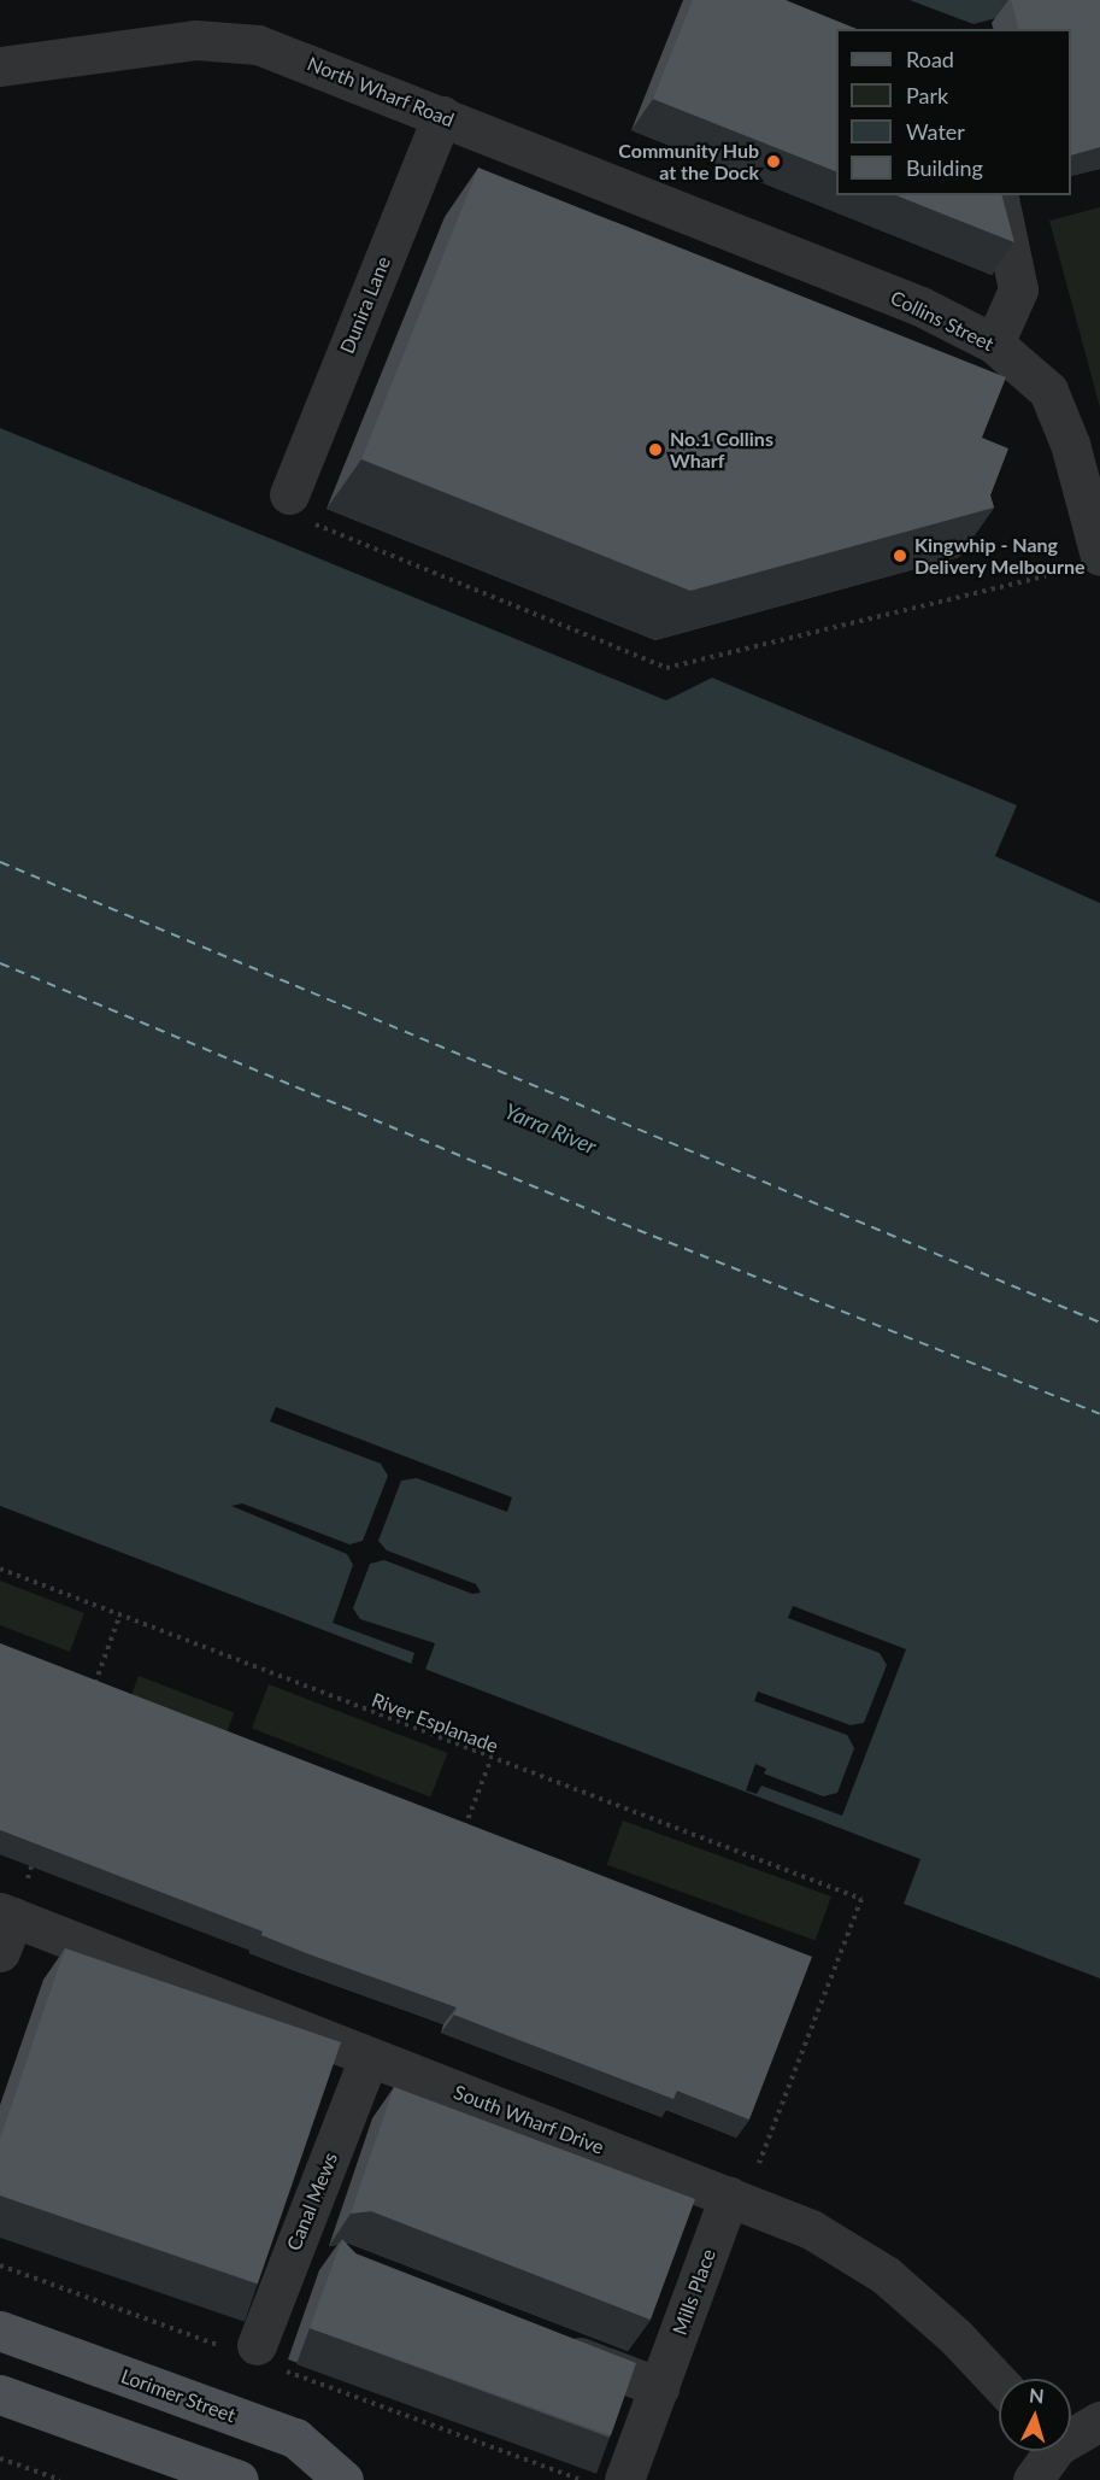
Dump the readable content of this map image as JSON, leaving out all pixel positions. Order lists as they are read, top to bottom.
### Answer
{
  "streets": {
    "main road": ["Lorimer Street"],
    "street": [
      "North Wharf Road",
      "Dunira Lane",
      "Collins Street",
      "South Wharf Drive",
      "Canal Mews",
      "Mills Place"
    ],
    "path": ["River Esplanade"]
  },
  "crossings": [
    ["North Wharf Road", "Dunira Lane"],
    ["North Wharf Road", "Collins Street"],
    ["River Esplanade", "South Wharf Drive"],
    ["River Esplanade", "Mills Place"],
    ["South Wharf Drive", "Canal Mews"],
    ["South Wharf Drive", "Mills Place"]
  ],
  "water": ["Yarra River"],
  "places": ["Community Hub at the Dock", "No.1 Collins Wharf", "Kingwhip - Nang Delivery Melbourne"],
  "legend": [
    "Road",
    "Park",
    "Water",
    "Building"
  ],
  "north": "top"
}
